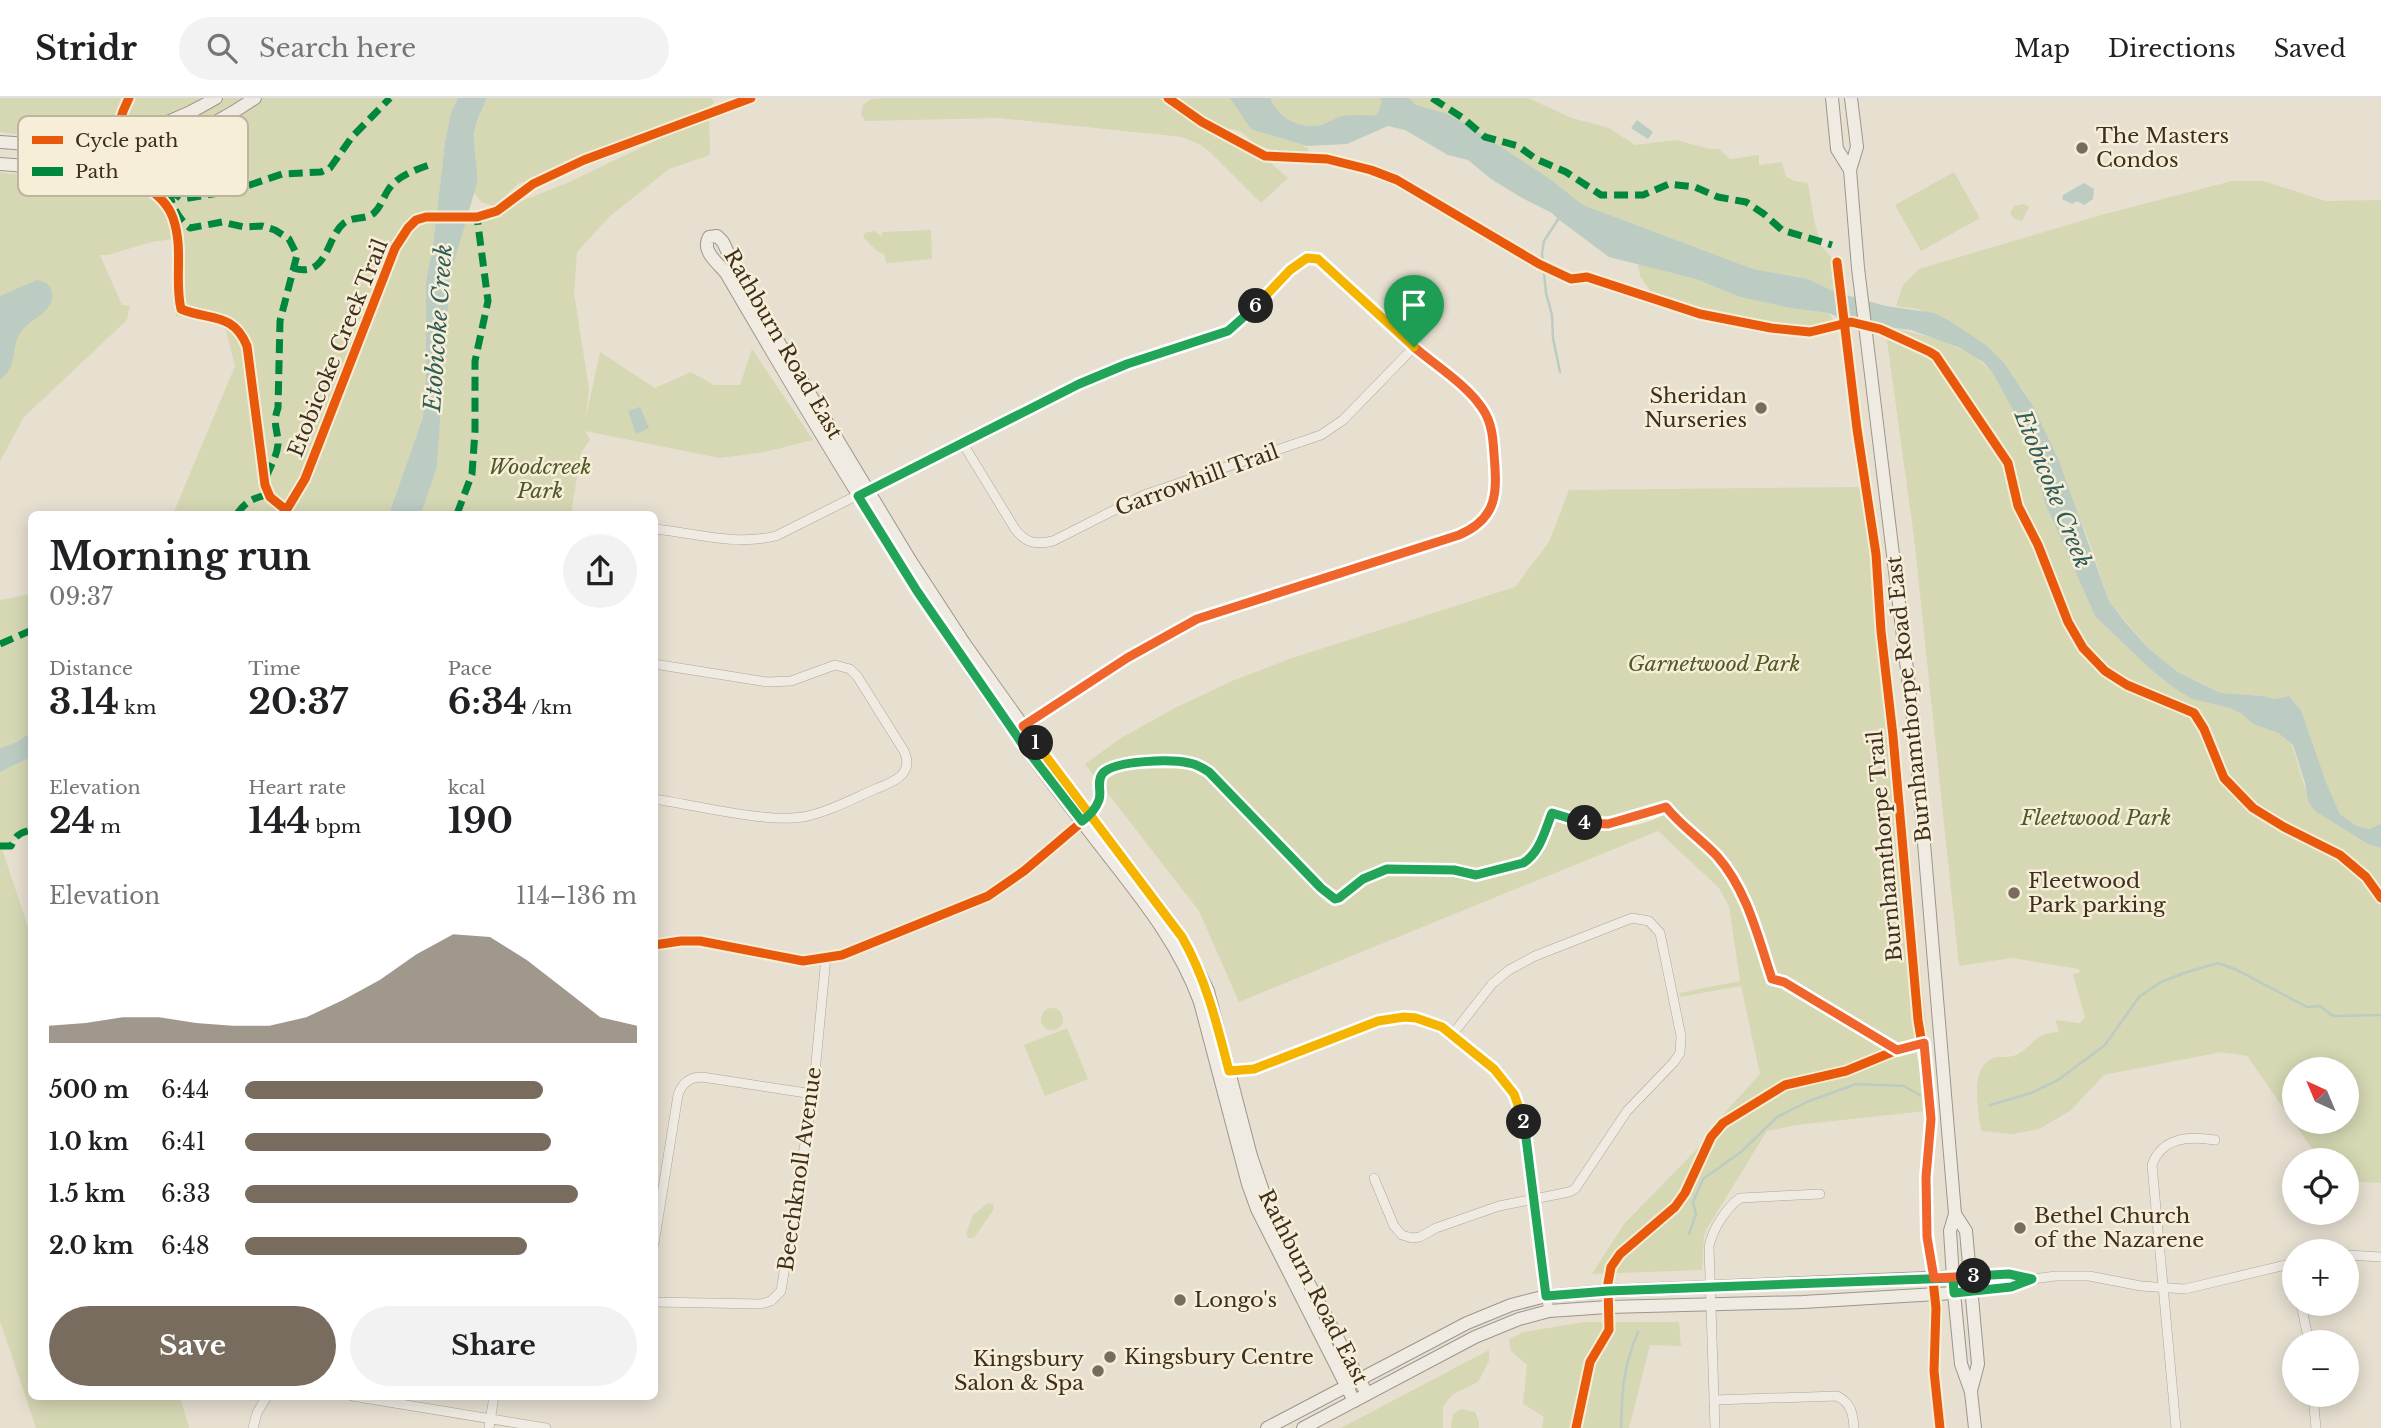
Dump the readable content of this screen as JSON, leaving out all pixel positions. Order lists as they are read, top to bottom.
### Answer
{
  "streets": {
    "street": [
      "Rathburn Road East",
      "Garrowhill Trail",
      "Burnhamthorpe Road East",
      "Beechknoll Avenue"
    ],
    "cycle path": ["Etobicoke Creek Trail", "Burnhamthorpe Trail"]
  },
  "crossings": [
    ["Rathburn Road East", "Burnhamthorpe Road East"]
  ],
  "water": ["Etobicoke Creek"],
  "parks": ["Woodcreek Park", "Garnetwood Park", "Fleetwood Park"],
  "places": [
    "The Masters Condos",
    "Sheridan Nurseries",
    "Fleetwood Park parking",
    "Bethel Church of the Nazarene",
    "Longo's",
    "Kingsbury Centre",
    "Kingsbury Salon & Spa"
  ],
  "legend": ["Cycle path", "Path"],
  "north": "top left",
  "page": {
    "header": "Stridr",
    "search": "Search here",
    "nav": ["Map", "Directions", "Saved"],
    "pins": [
      "6",
      "1",
      "4",
      "2",
      "3"
    ],
    "heading": ["Morning run", "09:37"],
    "stats": [
      ["Distance", "3.14 km"],
      ["Time", "20:37"],
      ["Pace", "6:34 /km"],
      ["Elevation", "24 m"],
      ["Heart rate", "144 bpm"],
      ["kcal", "190"]
    ],
    "chart": ["Elevation", "114–136 m"],
    "map_buttons": ["+", "−"],
    "list": [
      {
        "name": "500 m",
        "note": "6:44"
      },
      {
        "name": "1.0 km",
        "note": "6:41"
      },
      {
        "name": "1.5 km",
        "note": "6:33"
      },
      {
        "name": "2.0 km",
        "note": "6:48"
      }
    ],
    "buttons": ["Save", "Share"]
  }
}
